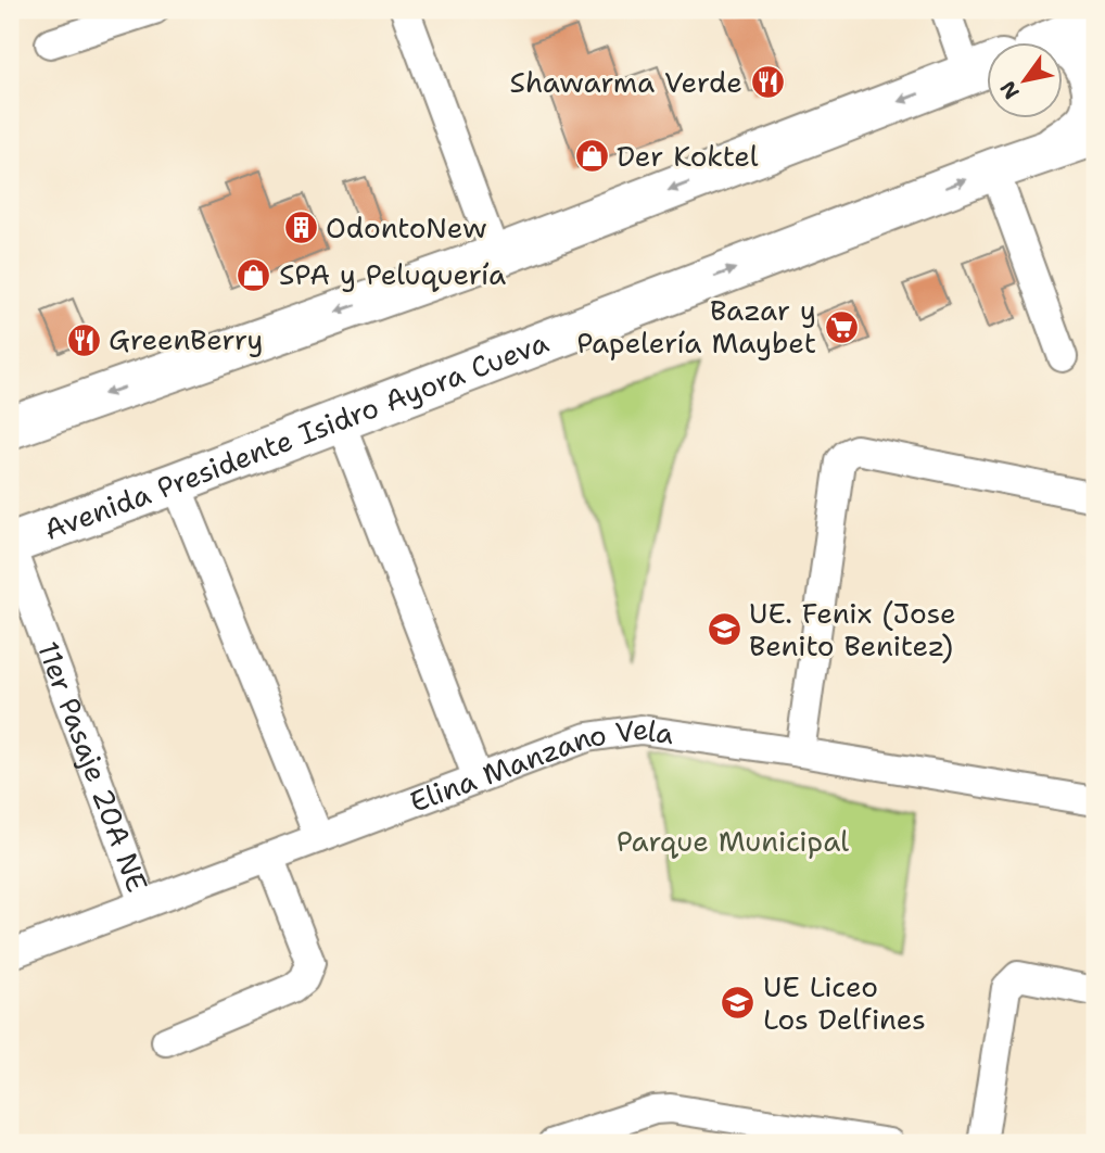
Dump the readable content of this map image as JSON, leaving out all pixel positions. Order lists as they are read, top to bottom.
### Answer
{
  "streets": {
    "main road": ["Avenida Presidente Isidro Ayora Cueva"],
    "street": ["11er Pasaje 20A NE", "Elina Manzano Vela"]
  },
  "crossings": [
    ["Avenida Presidente Isidro Ayora Cueva", "11er Pasaje 20A NE"],
    ["11er Pasaje 20A NE", "Elina Manzano Vela"]
  ],
  "parks": ["Parque Municipal"],
  "places": {
    "restaurant": ["Shawarma Verde", "GreenBerry"],
    "shop": ["Der Koktel", "SPA y Peluquería"],
    "building": ["OdontoNew"],
    "supermarket": ["Bazar y Papelería Maybet"],
    "school or university": ["UE. Fenix (Jose Benito Benitez)", "UE Liceo Los Delfines"]
  },
  "north": "bottom left"
}
